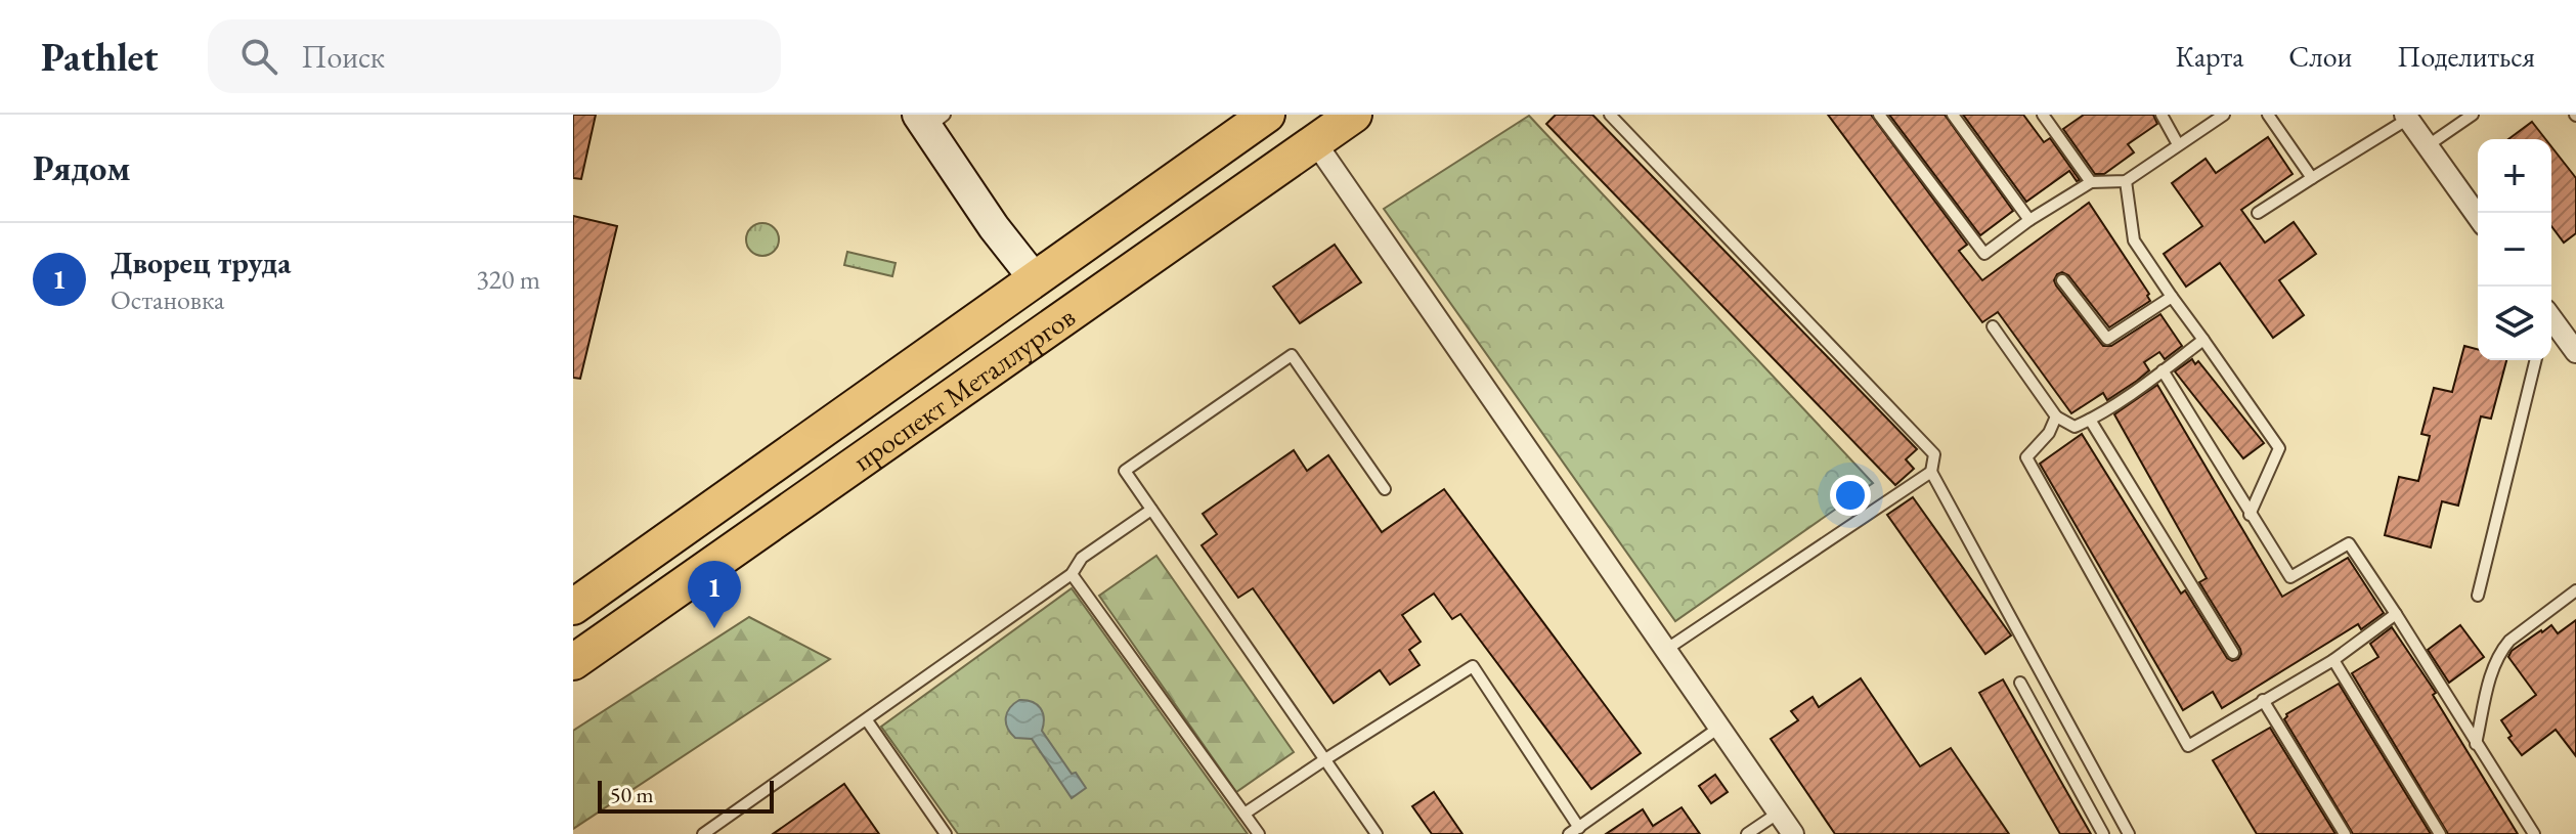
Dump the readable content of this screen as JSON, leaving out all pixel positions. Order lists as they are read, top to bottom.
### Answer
{
  "streets": {
    "main road": ["проспект Металлургов"]
  },
  "scale_bar": "50 m",
  "page": {
    "header": "Pathlet",
    "search": "Поиск",
    "nav": ["Карта", "Слои", "Поделиться"],
    "heading": "Рядом",
    "map_buttons": ["+", "−"],
    "list": [
      {
        "mark": "1",
        "name": "Дворец труда",
        "note": "Остановка",
        "value": "320 m"
      }
    ],
    "pins": "1",
    "scale": "50 m"
  }
}
